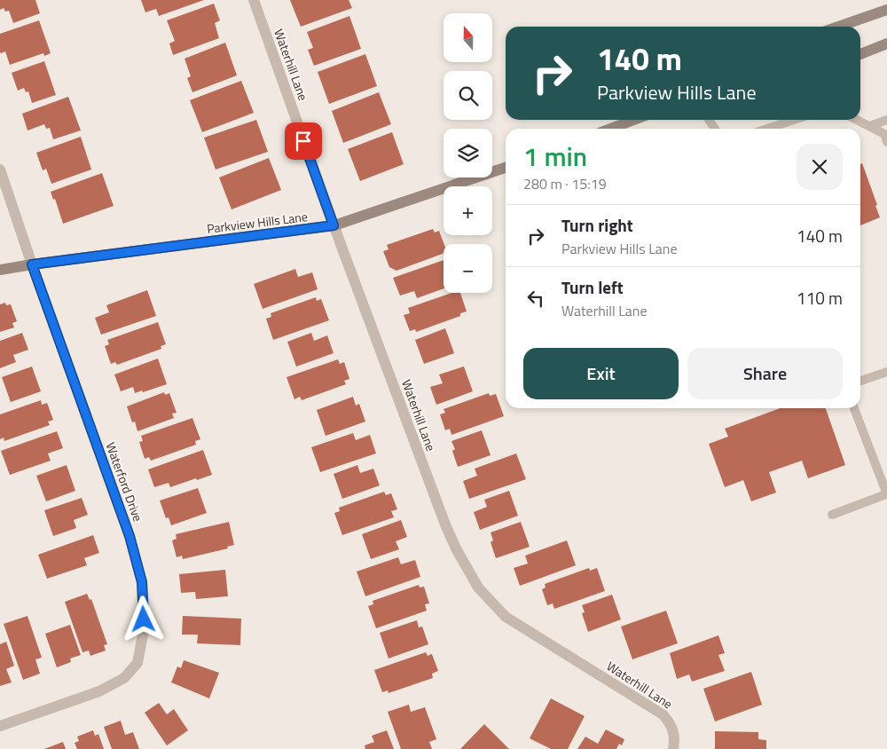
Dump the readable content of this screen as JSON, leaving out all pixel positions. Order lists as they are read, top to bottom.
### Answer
{
  "streets": {
    "street": ["Waterhill Lane", "Parkview Hills Lane", "Waterford Drive"]
  },
  "crossings": [
    ["Waterhill Lane", "Parkview Hills Lane"],
    ["Parkview Hills Lane", "Waterford Drive"]
  ],
  "north": "top",
  "page": {
    "map_buttons": ["+", "−"],
    "turn": ["140 m", "Parkview Hills Lane"],
    "heading": ["1 min", "280 m · 15:19"],
    "list": [
      {
        "name": "Turn right",
        "note": "Parkview Hills Lane",
        "value": "140 m"
      },
      {
        "name": "Turn left",
        "note": "Waterhill Lane",
        "value": "110 m"
      }
    ],
    "buttons": ["Exit", "Share"]
  }
}
